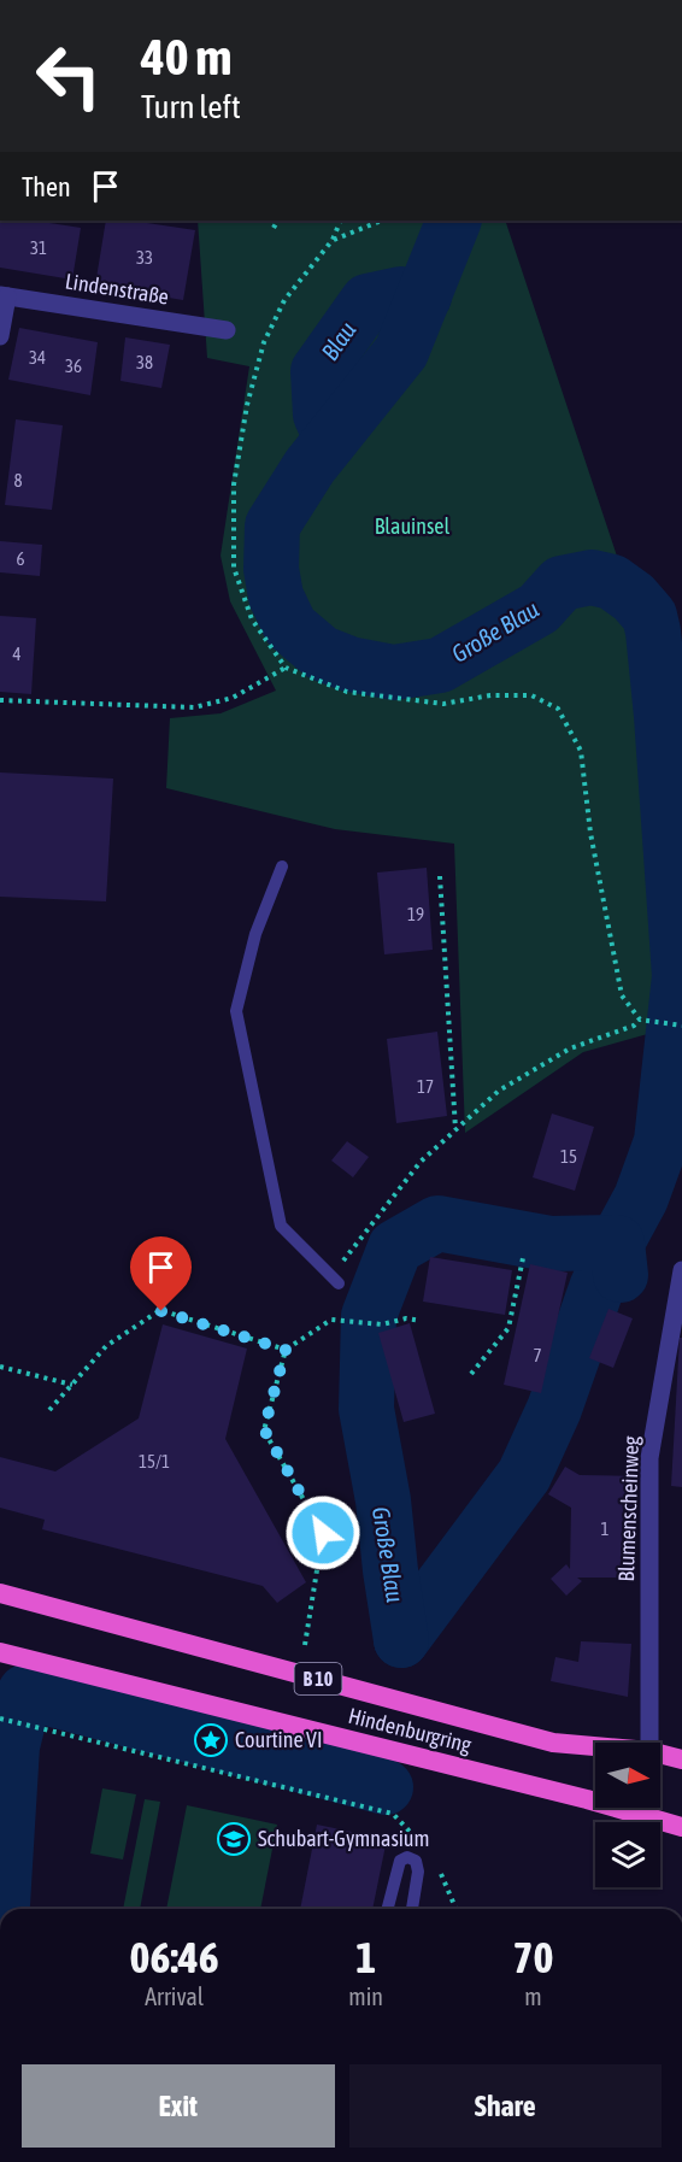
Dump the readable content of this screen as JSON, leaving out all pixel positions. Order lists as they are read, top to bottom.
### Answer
{
  "streets": {
    "highway": ["B 10", "Hindenburgring"],
    "street": ["Lindenstraße", "Blumenscheinweg"]
  },
  "water": ["Blau", "Große Blau"],
  "parks": ["Blauinsel"],
  "places": {
    "place": ["Courtine VI"],
    "school or university": ["Schubart-Gymnasium"]
  },
  "house_numbers": [
    "31",
    "33",
    "34",
    "38",
    "36",
    "8",
    "6",
    "4",
    "19",
    "17",
    "15",
    "7",
    "15/1",
    "1"
  ],
  "north": "right",
  "page": {
    "turn": ["40 m", "Turn left"],
    "then": "Then",
    "eta": [
      "06:46",
      "Arrival",
      "1",
      "min",
      "70",
      "m"
    ],
    "buttons": ["Exit", "Share"]
  }
}
